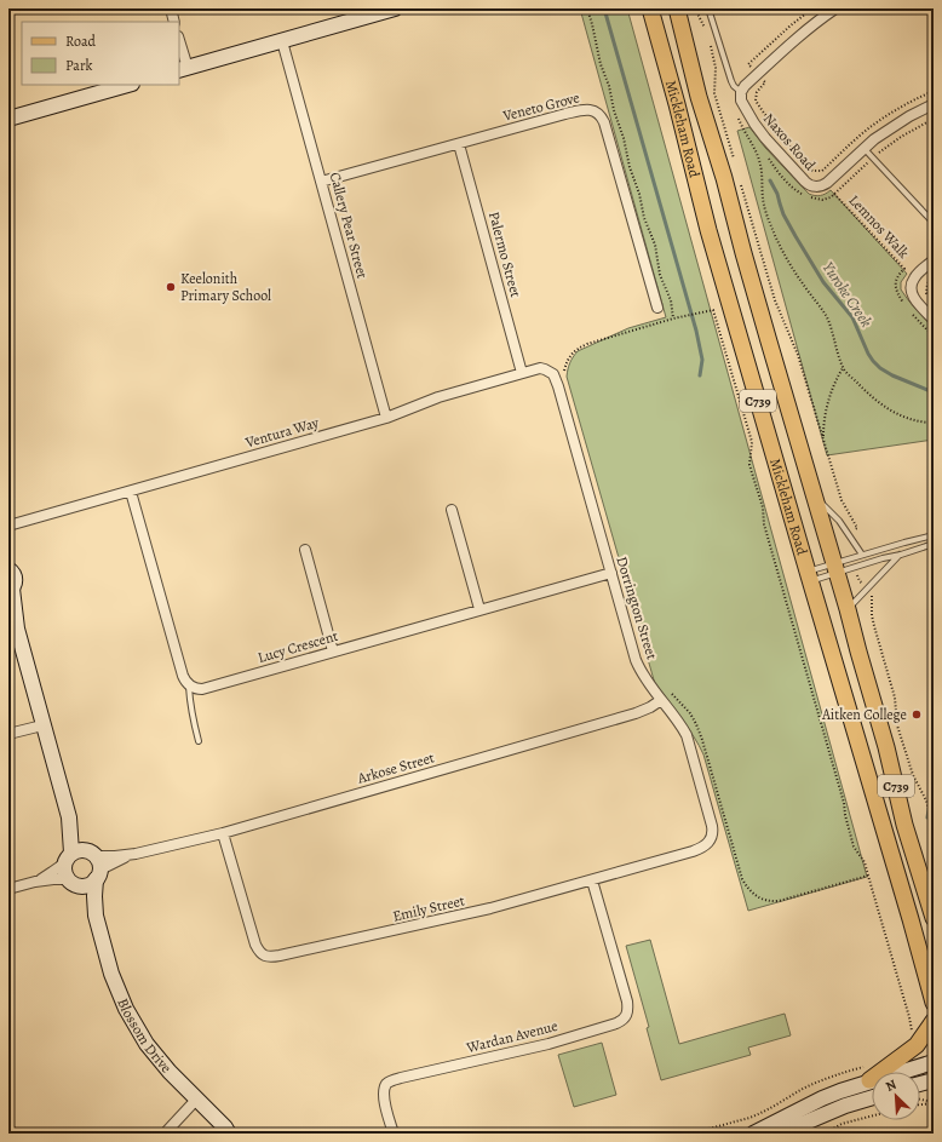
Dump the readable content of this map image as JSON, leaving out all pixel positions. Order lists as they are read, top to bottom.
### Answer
{
  "streets": {
    "main road": ["Mickleham Road", "C739"],
    "street": [
      "Veneto Grove",
      "Naxos Road",
      "Callery Pear Street",
      "Palermo Street",
      "Ventura Way",
      "Dorrington Street",
      "Lucy Crescent",
      "Arkose Street",
      "Emily Street",
      "Blossom Drive",
      "Wardan Avenue"
    ],
    "path": ["Lemnos Walk"]
  },
  "crossings": [
    ["Veneto Grove", "Callery Pear Street"],
    ["Veneto Grove", "Palermo Street"],
    ["Callery Pear Street", "Ventura Way"],
    ["Palermo Street", "Ventura Way"],
    ["Ventura Way", "Dorrington Street"],
    ["Dorrington Street", "Lucy Crescent"],
    ["Dorrington Street", "Arkose Street"],
    ["Dorrington Street", "Emily Street"],
    ["Arkose Street", "Emily Street"],
    ["Arkose Street", "Blossom Drive"],
    ["Emily Street", "Wardan Avenue"]
  ],
  "water": ["Yuroke Creek"],
  "places": ["Keelonith Primary School", "Aitken College"],
  "legend": ["Road", "Park"],
  "north": "top left"
}
